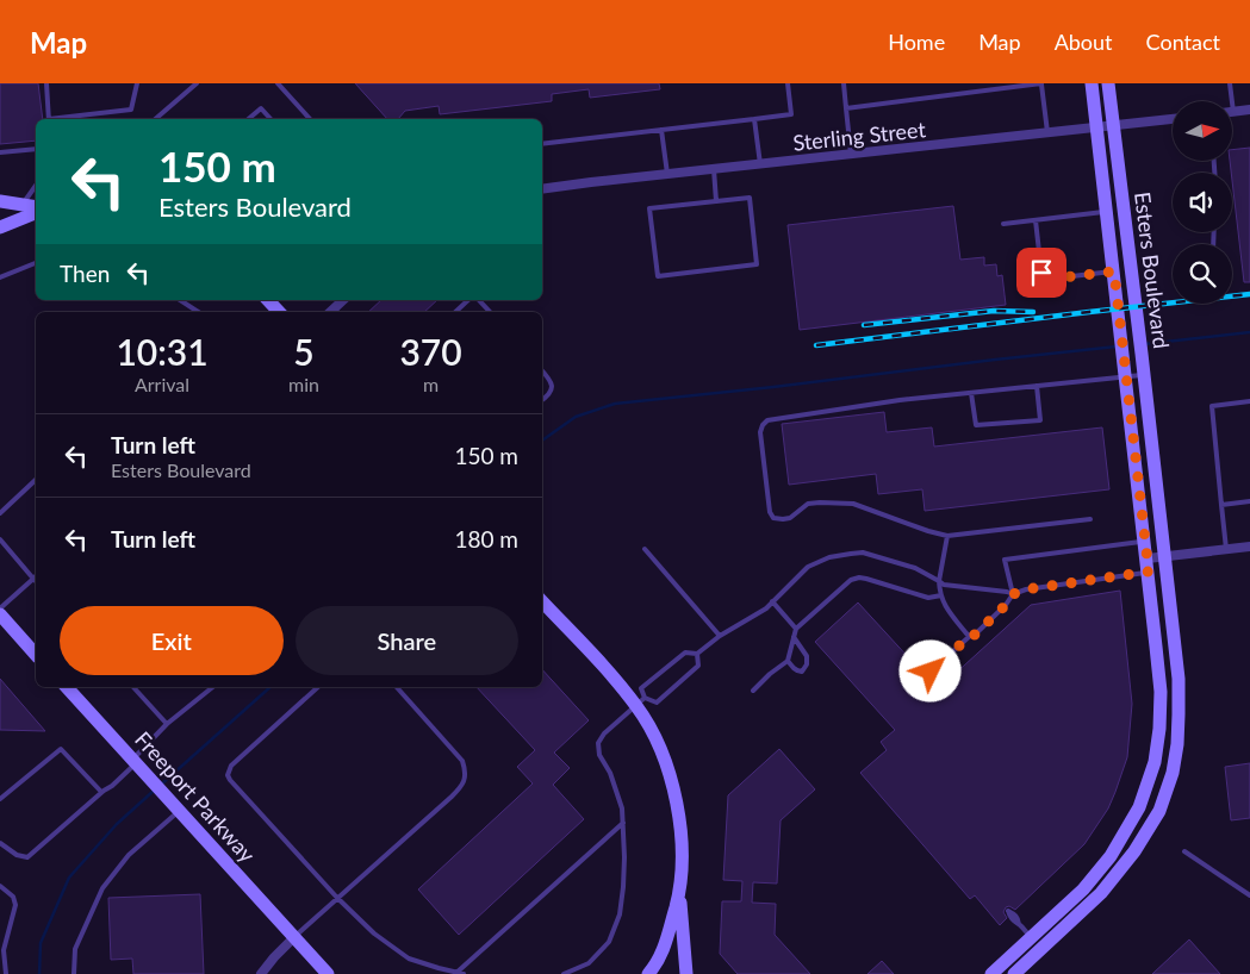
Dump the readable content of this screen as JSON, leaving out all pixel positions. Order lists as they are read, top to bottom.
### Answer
{
  "streets": {
    "main road": ["Esters Boulevard", "Freeport Parkway"],
    "street": ["Sterling Street"]
  },
  "crossings": [
    ["Sterling Street", "Esters Boulevard"]
  ],
  "north": "right",
  "page": {
    "header": "Map",
    "nav": [
      "Home",
      "Map",
      "About",
      "Contact"
    ],
    "turn": ["150 m", "Esters Boulevard"],
    "then": "Then",
    "eta": [
      "10:31",
      "Arrival",
      "5",
      "min",
      "370",
      "m"
    ],
    "list": [
      {
        "name": "Turn left",
        "note": "Esters Boulevard",
        "value": "150 m"
      },
      {
        "name": "Turn left",
        "value": "180 m"
      }
    ],
    "buttons": ["Exit", "Share"]
  }
}
